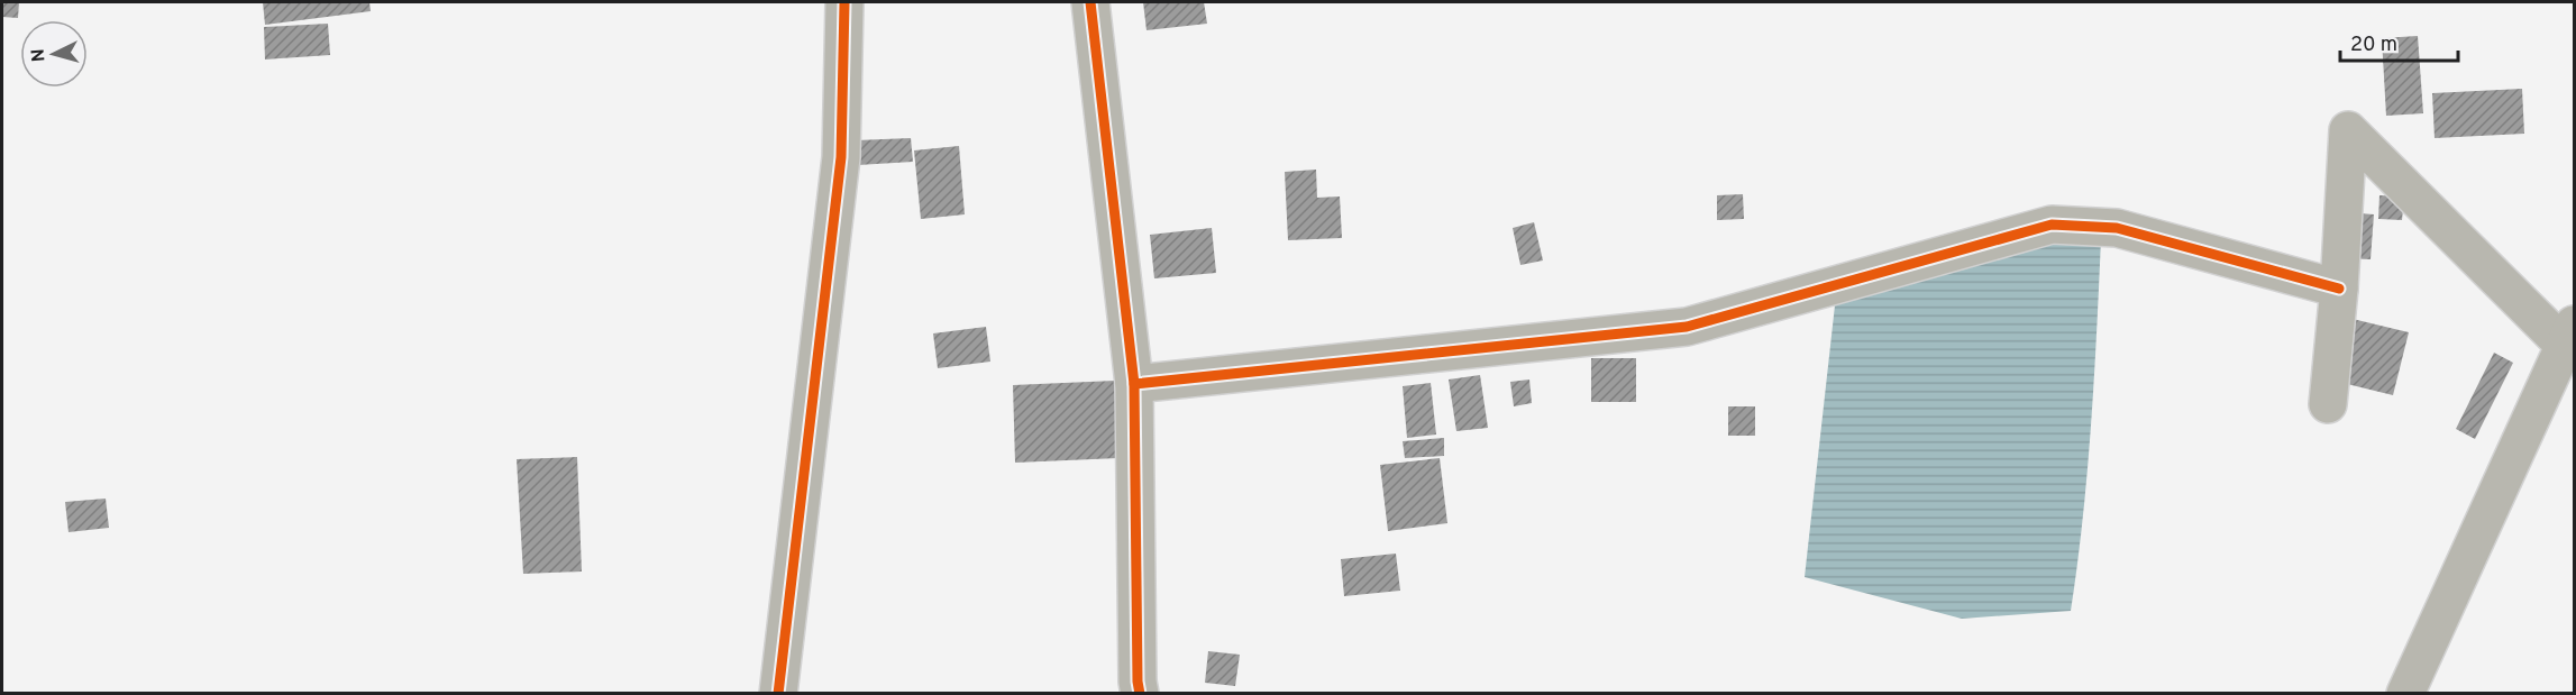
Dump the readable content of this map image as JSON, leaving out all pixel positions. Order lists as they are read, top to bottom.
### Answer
{
  "scale_bar": "20 m",
  "north": "left"
}
